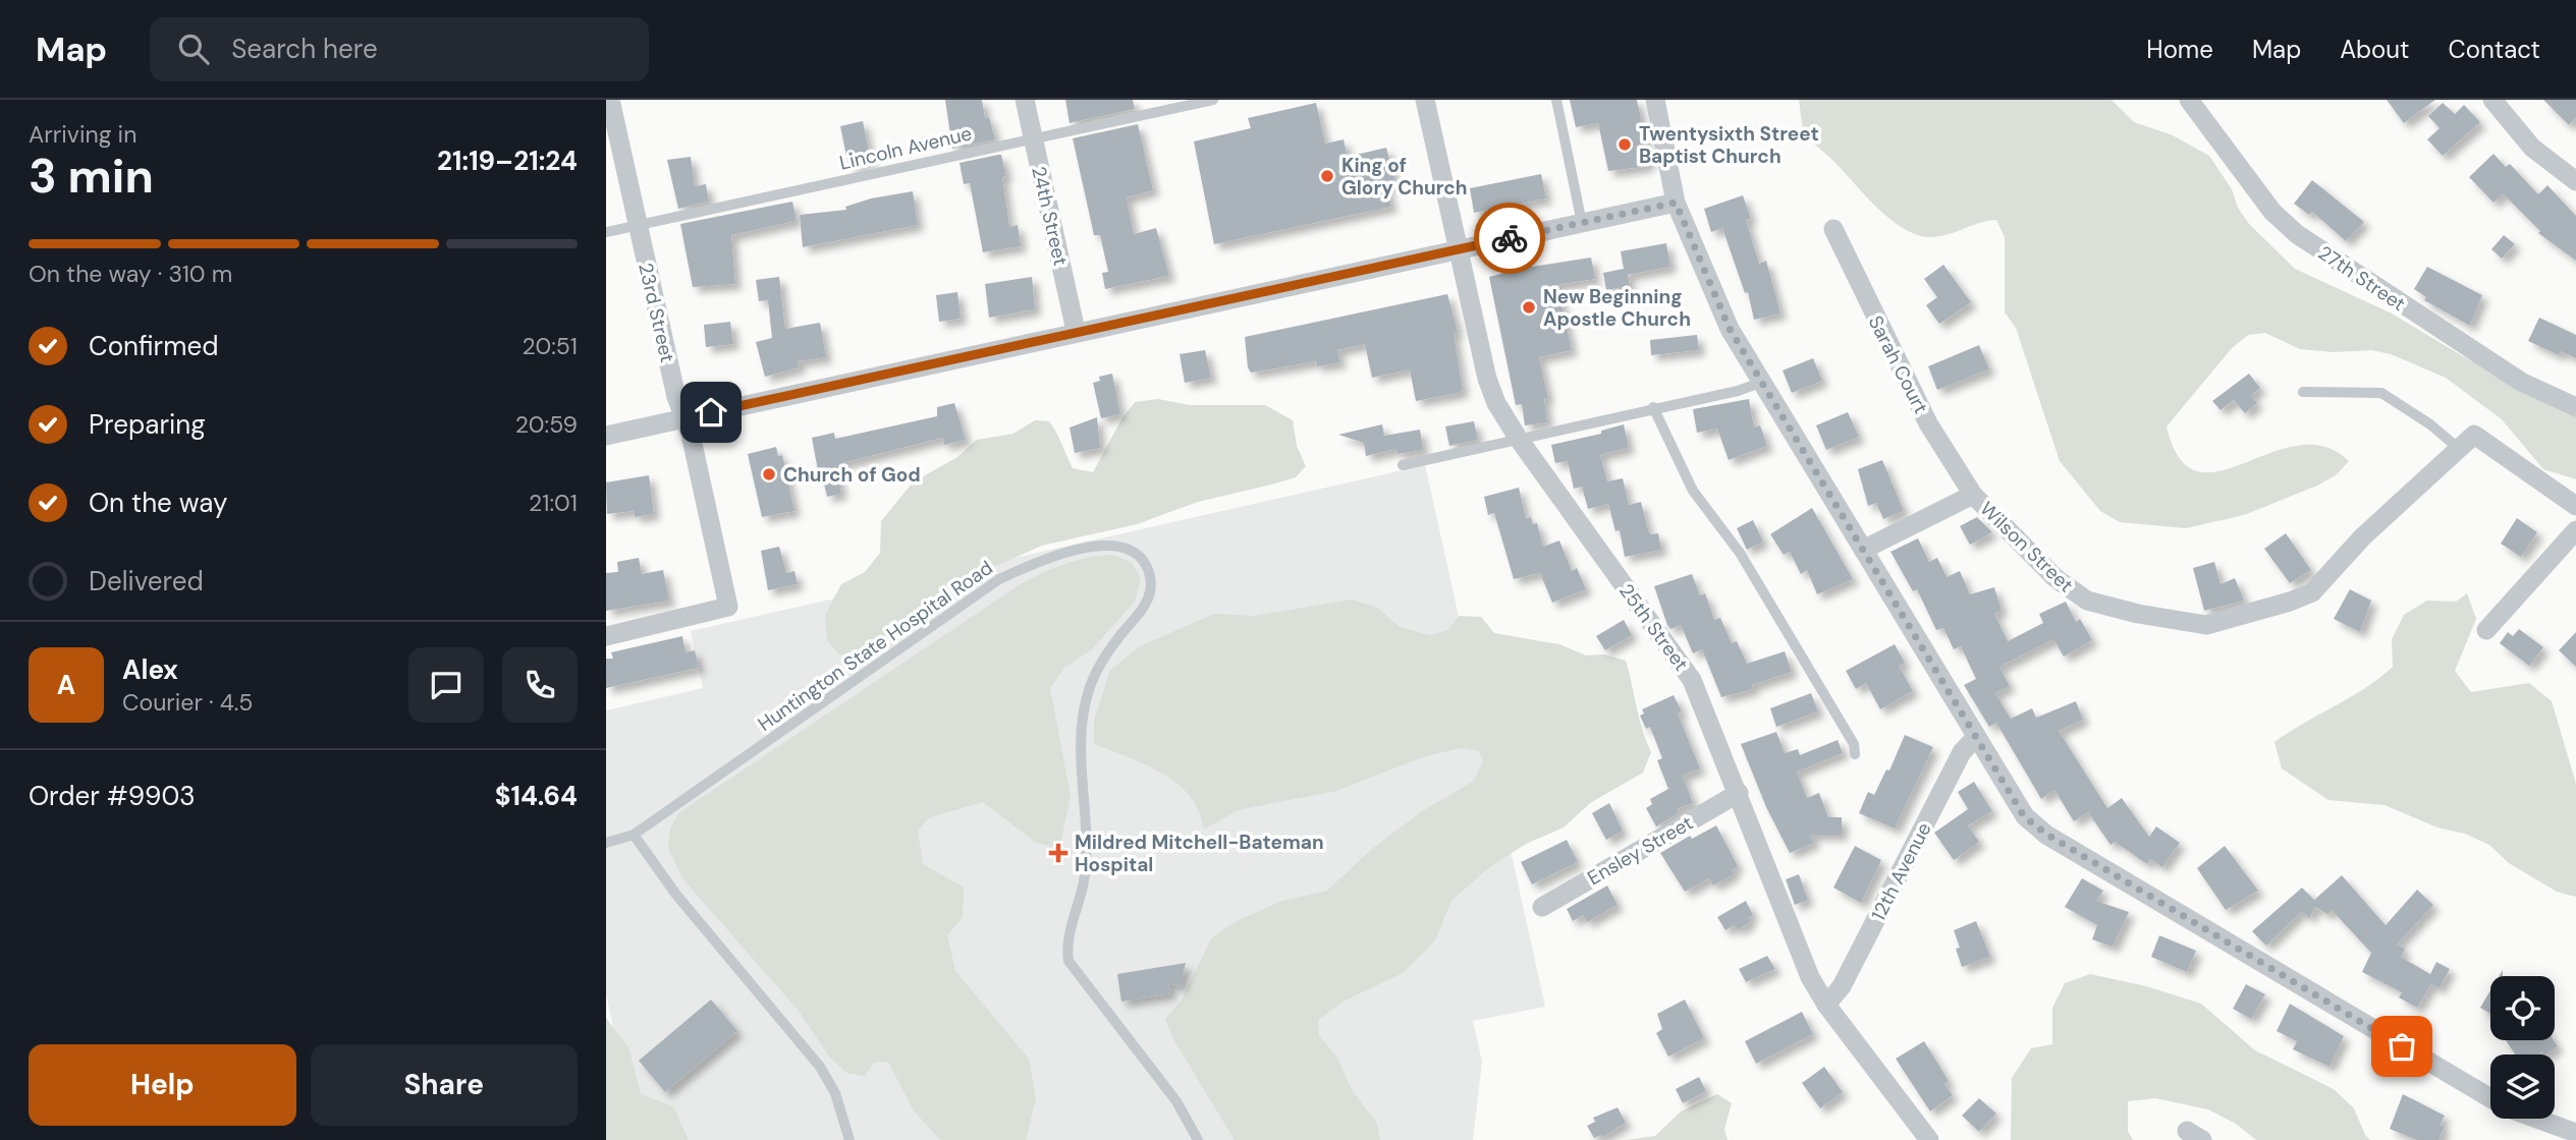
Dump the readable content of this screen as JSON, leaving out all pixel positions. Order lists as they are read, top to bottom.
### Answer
{
  "streets": {
    "street": [
      "24th Street",
      "27th Street",
      "23rd Street",
      "Sarah Court",
      "Wilson Street",
      "25th Street",
      "Ensley Street",
      "12th Avenue"
    ],
    "lane": ["Lincoln Avenue", "Huntington State Hospital Road"]
  },
  "crossings": [
    ["Lincoln Avenue", "24th Street"],
    ["Lincoln Avenue", "23rd Street"],
    ["Sarah Court", "Wilson Street"],
    ["25th Street", "Ensley Street"],
    ["25th Street", "12th Avenue"]
  ],
  "places": {
    "other": [
      "Twentysixth Street Baptist Church",
      "King of Glory Church",
      "New Beginning Apostle Church",
      "Church of God"
    ],
    "health": ["Mildred Mitchell-Bateman Hospital"]
  },
  "page": {
    "header": "Map",
    "search": "Search here",
    "nav": [
      "Home",
      "Map",
      "About",
      "Contact"
    ],
    "heading": ["3 min", "Arriving in", "21:19–21:24"],
    "panel": [
      "Alex",
      "Courier · 4.5",
      "Order #9903",
      "$14.64"
    ],
    "bar": "On the way · 310 m",
    "list": [
      ["Confirmed", "20:51"],
      ["Preparing", "20:59"],
      ["On the way", "21:01"],
      "Delivered"
    ],
    "round": "A",
    "buttons": ["Help", "Share"]
  }
}
